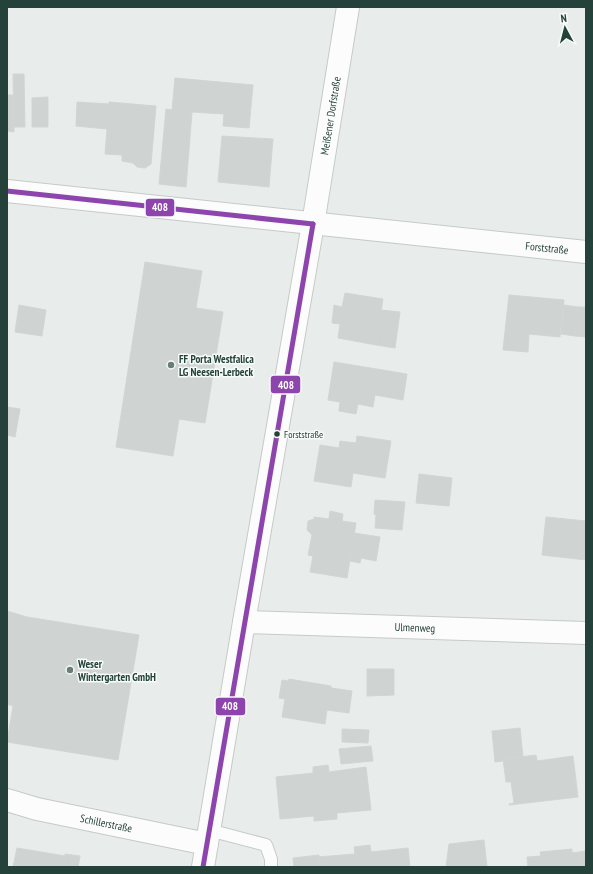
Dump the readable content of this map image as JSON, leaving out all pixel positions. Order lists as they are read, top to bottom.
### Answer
{
  "streets": {
    "street": [
      "Meißener Dorfstraße",
      "Forststraße",
      "Ulmenweg",
      "Schillerstraße"
    ]
  },
  "crossings": [
    ["Meißener Dorfstraße", "Forststraße"],
    ["Meißener Dorfstraße", "Ulmenweg"],
    ["Meißener Dorfstraße", "Schillerstraße"]
  ],
  "places": ["FF Porta Westfalica LG Neesen-Lerbeck", "Forststraße", "Weser Wintergarten GmbH"],
  "lines": ["transit line 408"],
  "north": "top"
}
